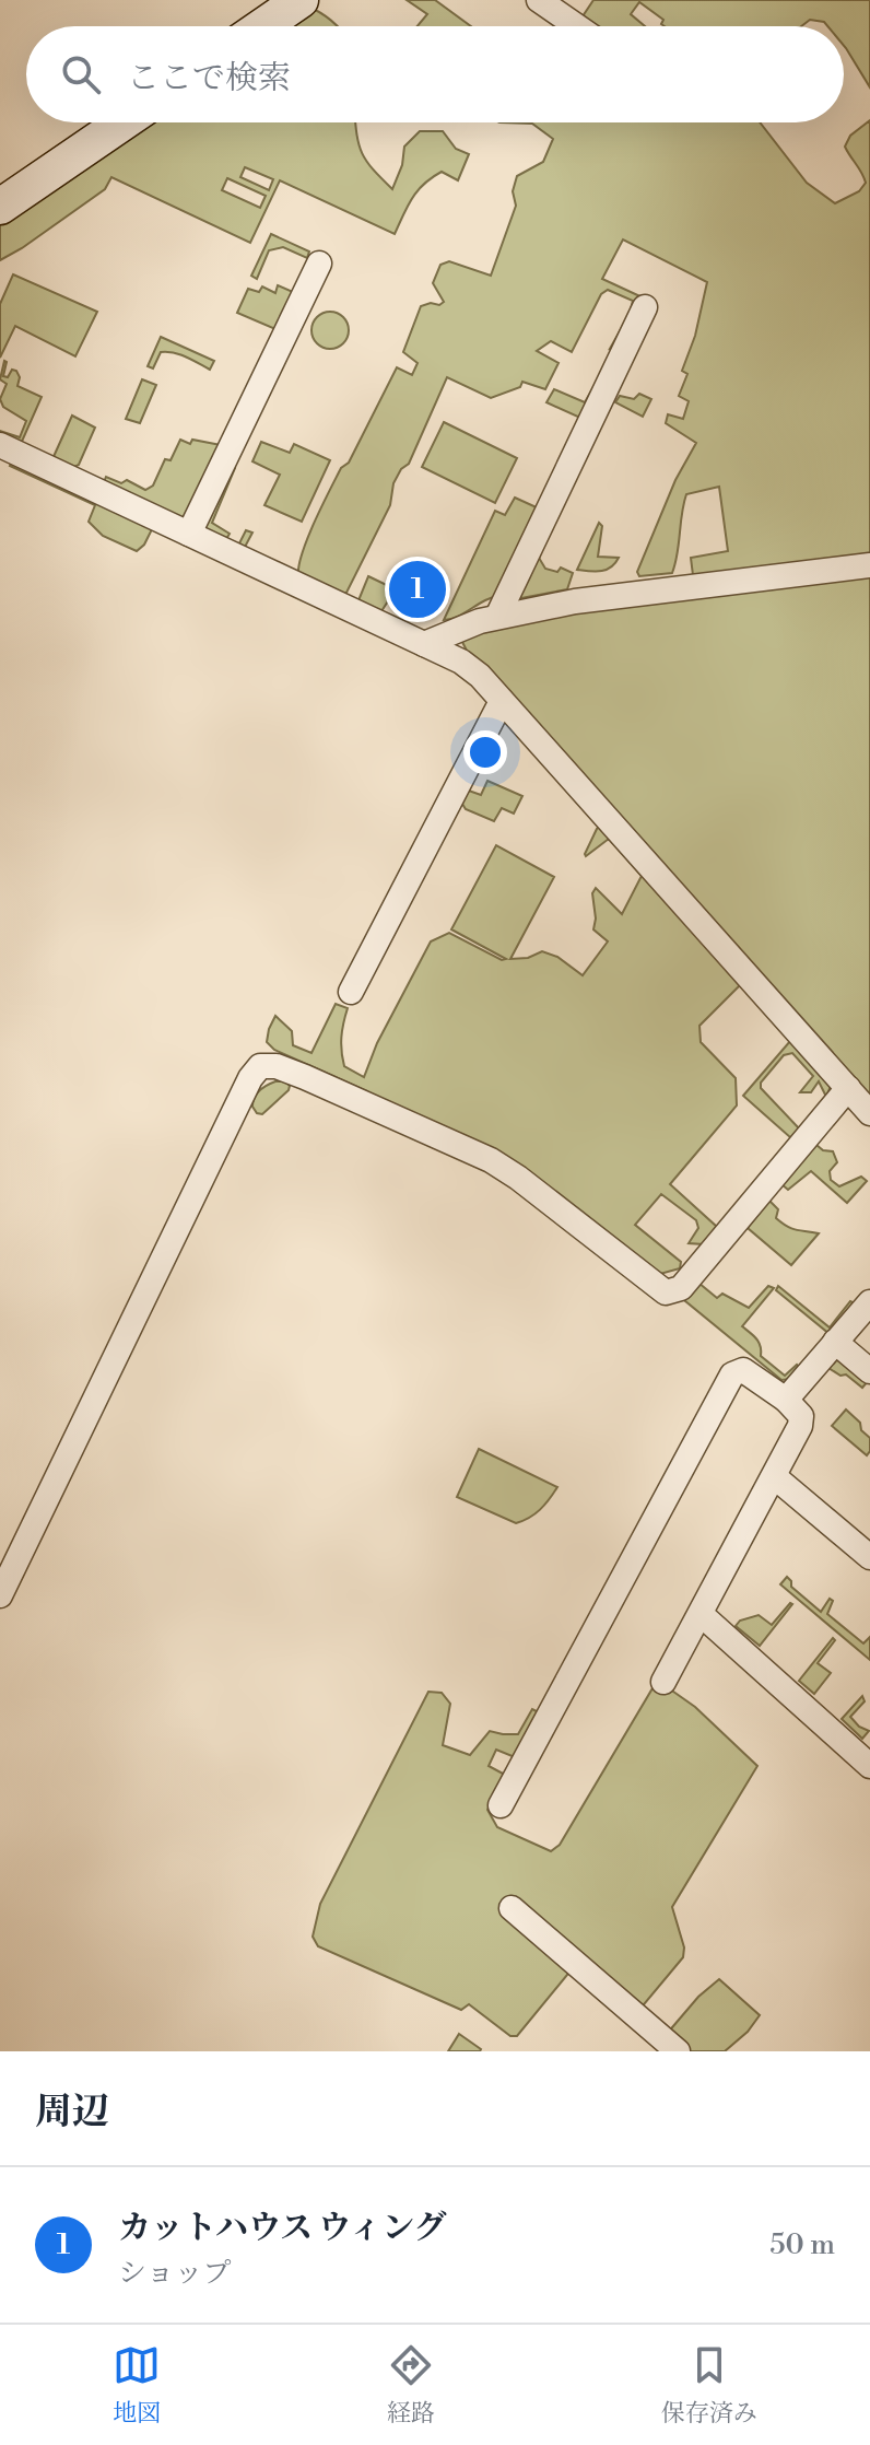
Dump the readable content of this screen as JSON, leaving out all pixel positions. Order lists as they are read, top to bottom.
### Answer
{
  "page": {
    "search": "ここで検索",
    "pins": "1",
    "heading": "周辺",
    "list": [
      {
        "mark": "1",
        "name": "カットハウス ウィング",
        "note": "ショップ",
        "value": "50 m"
      }
    ],
    "nav": ["地図", "経路", "保存済み"]
  }
}
